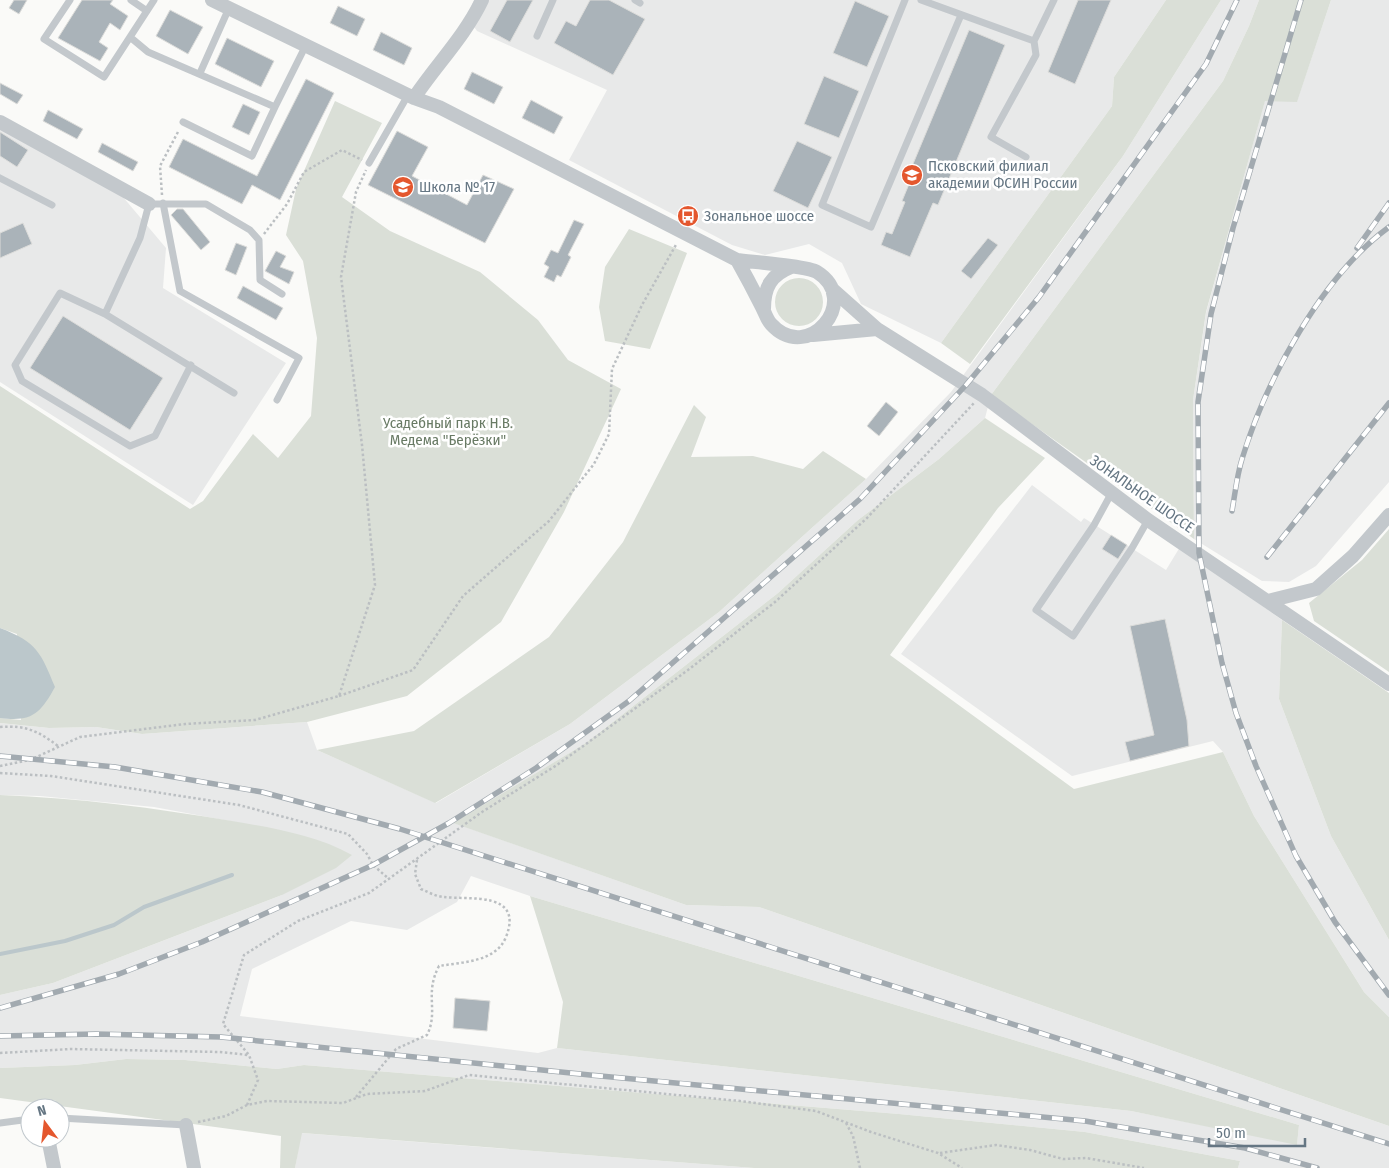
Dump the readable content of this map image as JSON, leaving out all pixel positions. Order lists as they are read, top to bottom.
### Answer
{
  "streets": {
    "street": ["ЗОНАЛЬНОЕ ШОССЕ"]
  },
  "parks": ["Усадебный парк Н.В. Медема \"Берёзки\""],
  "places": {
    "school or university": ["Псковский филиал академии ФСИН России", "Школа № 17"],
    "bus stop": ["Зональное шоссе"]
  },
  "scale_bar": "50 m",
  "north": "top"
}
